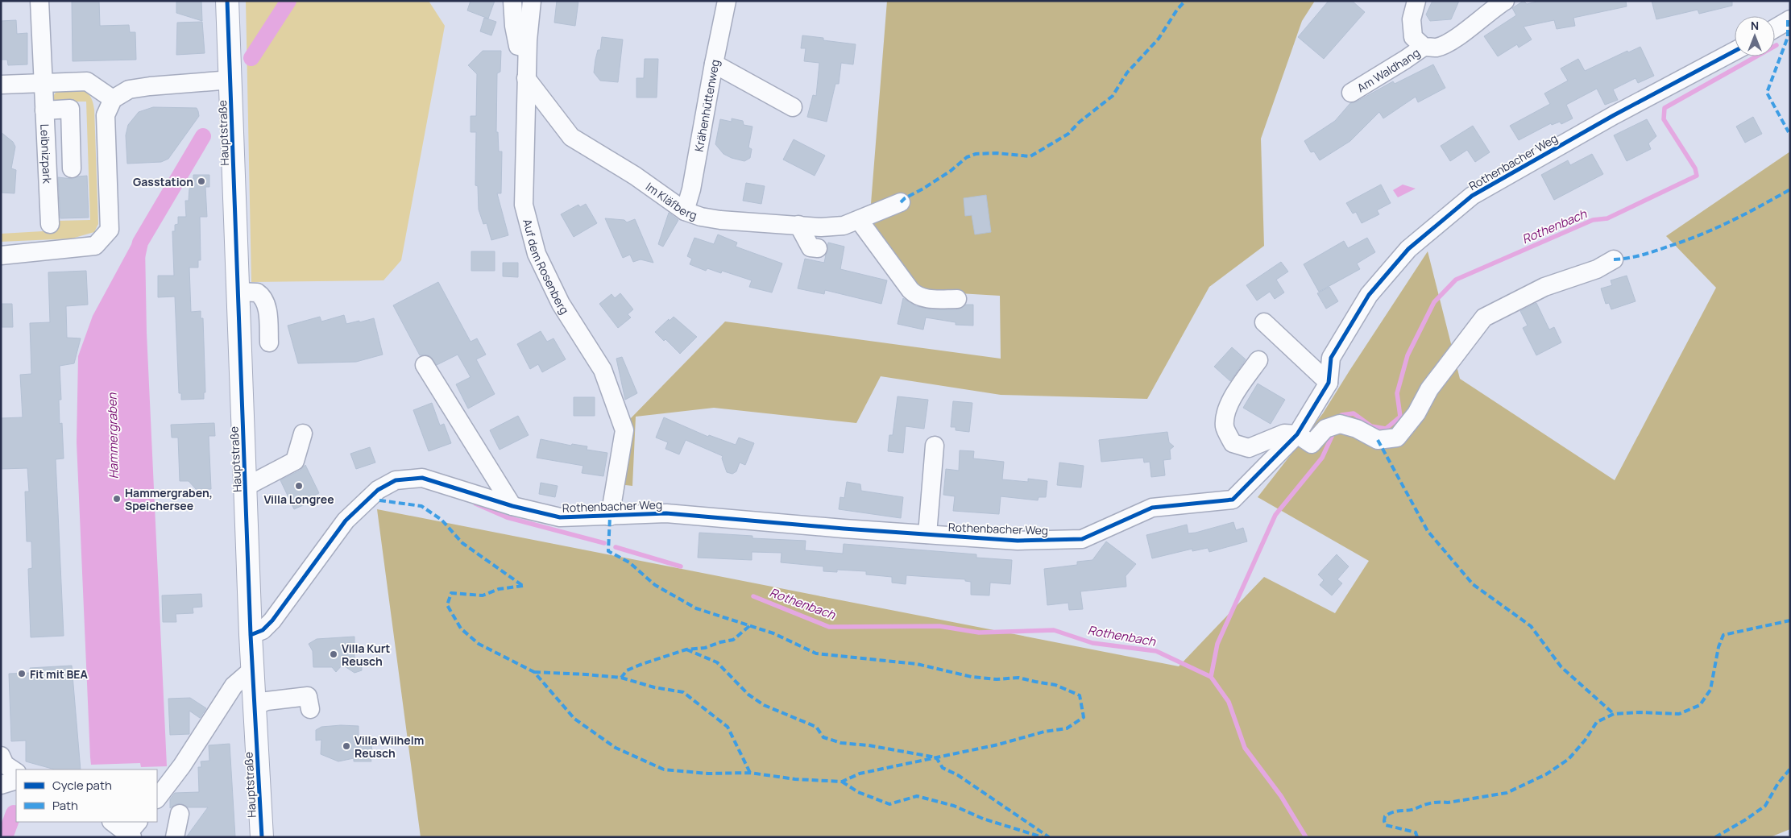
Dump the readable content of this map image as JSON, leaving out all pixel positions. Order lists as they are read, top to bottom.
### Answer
{
  "streets": {
    "main road": ["Hauptstraße"],
    "street": [
      "Am Waldhang",
      "Krähenhüttenweg",
      "Leibnizpark",
      "Rothenbacher Weg",
      "Im Kläfberg",
      "Auf dem Rosenberg"
    ]
  },
  "crossings": [
    ["Krähenhüttenweg", "Im Kläfberg"],
    ["Hauptstraße", "Rothenbacher Weg"],
    ["Rothenbacher Weg", "Auf dem Rosenberg"],
    ["Im Kläfberg", "Auf dem Rosenberg"]
  ],
  "water": ["Rothenbach", "Hammergraben"],
  "places": [
    "Gasstation",
    "Villa Longree",
    "Hammergraben, Speichersee",
    "Villa Kurt Reusch",
    "Fit mit BEA",
    "Villa Wilhelm Reusch"
  ],
  "legend": ["Cycle path", "Path"],
  "north": "top"
}
